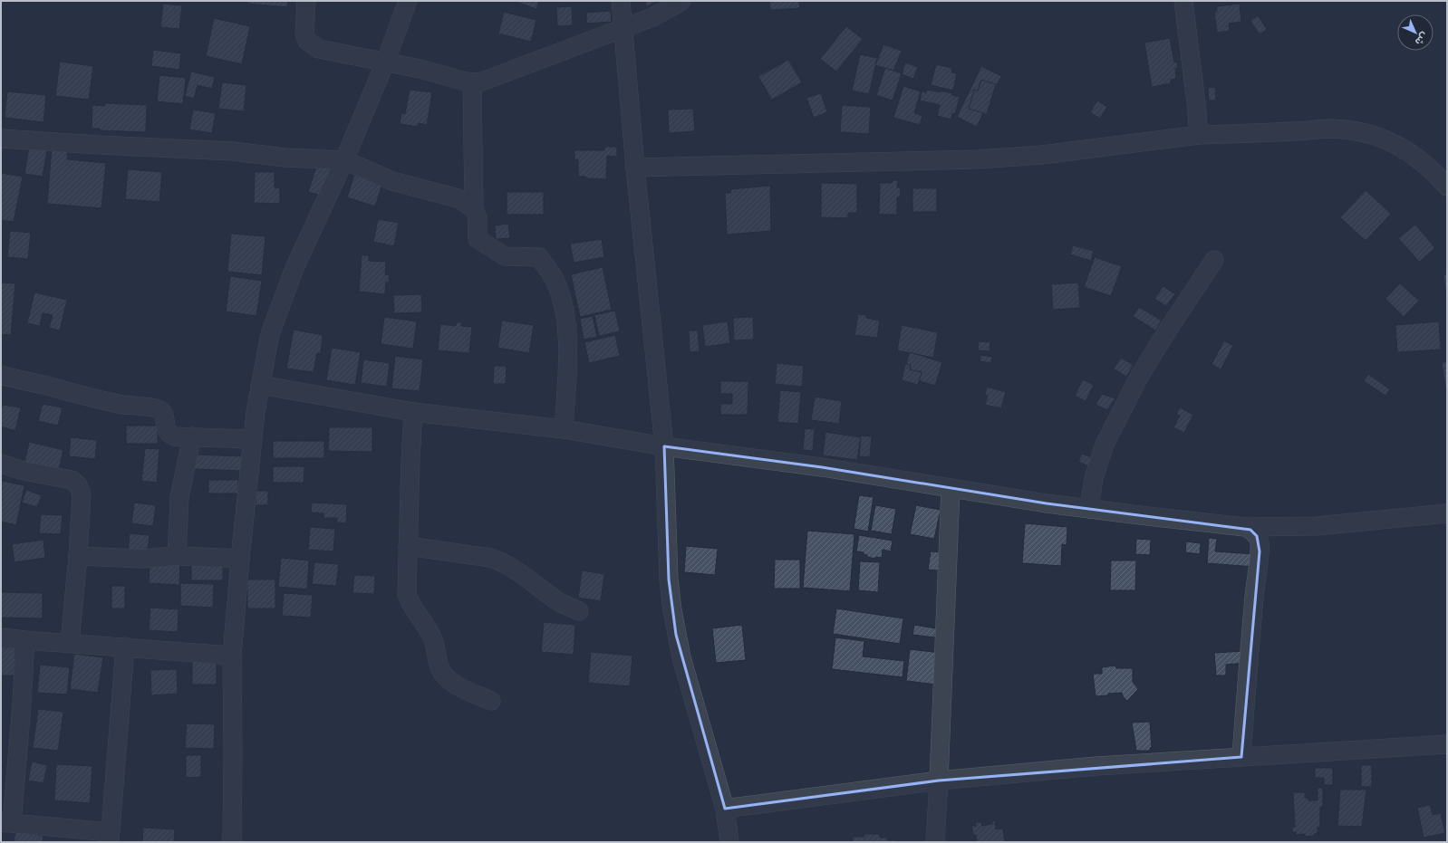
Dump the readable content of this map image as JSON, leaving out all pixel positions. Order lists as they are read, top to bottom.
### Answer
{
  "north": "bottom right"
}
